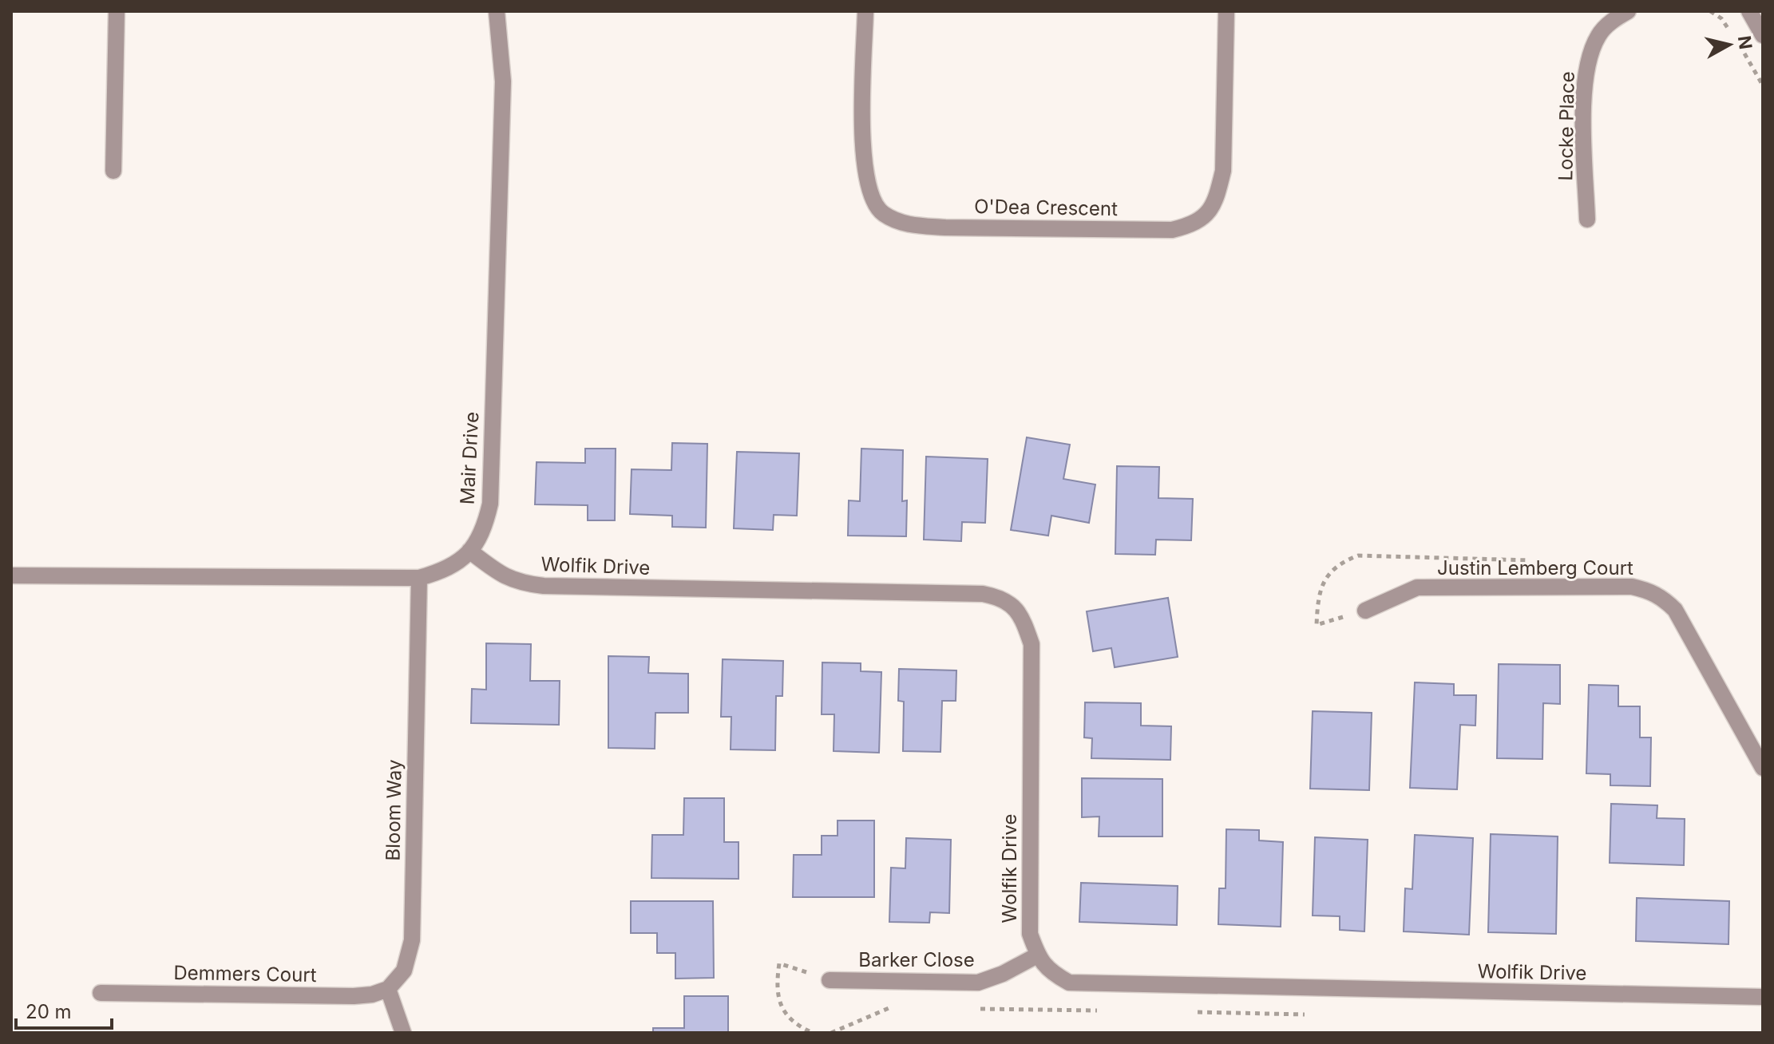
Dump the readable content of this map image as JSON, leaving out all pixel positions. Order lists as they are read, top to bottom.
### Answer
{
  "streets": {
    "street": [
      "Locke Place",
      "O'Dea Crescent",
      "Mair Drive",
      "Wolfik Drive",
      "Justin Lemberg Court",
      "Bloom Way",
      "Barker Close",
      "Demmers Court"
    ]
  },
  "crossings": [
    ["Mair Drive", "Wolfik Drive"],
    ["Mair Drive", "Bloom Way"],
    ["Wolfik Drive", "Barker Close"],
    ["Bloom Way", "Demmers Court"]
  ],
  "scale_bar": "20 m",
  "north": "right"
}
